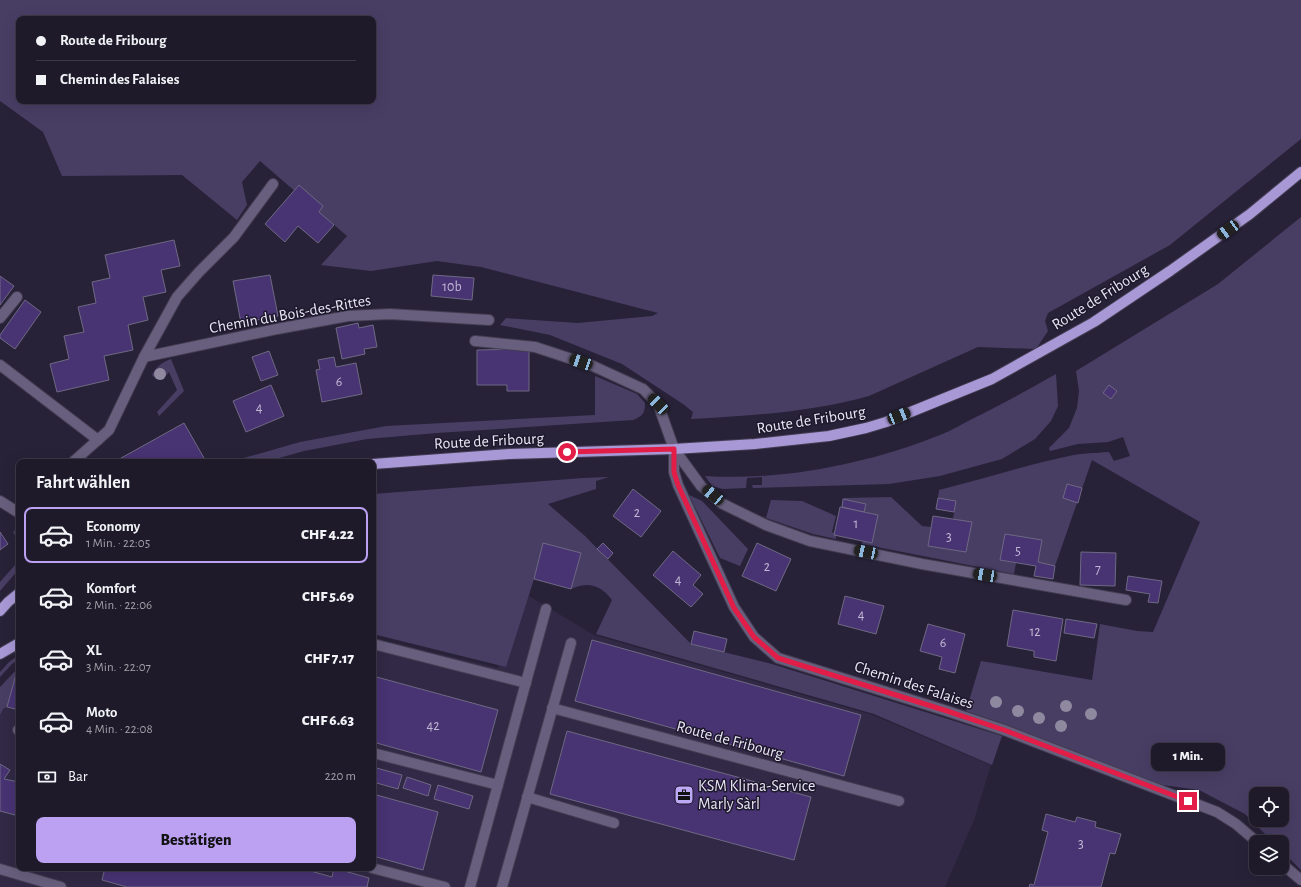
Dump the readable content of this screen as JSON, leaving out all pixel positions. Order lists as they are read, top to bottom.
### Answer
{
  "streets": {
    "main road": ["Route de Fribourg"],
    "street": ["Chemin du Bois-des-Rittes", "Chemin des Falaises"]
  },
  "crossings": [
    ["Route de Fribourg", "Chemin des Falaises"]
  ],
  "places": {
    "office": ["KSM Klima-Service Marly Sàrl"]
  },
  "house_numbers": [
    "10b",
    "6",
    "4",
    "2",
    "1",
    "3",
    "5",
    "2",
    "7",
    "4",
    "4",
    "12",
    "6",
    "42",
    "3"
  ],
  "page": {
    "banner": ["Route de Fribourg", "Chemin des Falaises"],
    "heading": "Fahrt wählen",
    "list": [
      {
        "name": "Economy",
        "note": "1 Min. · 22:05",
        "value": "CHF 4.22"
      },
      {
        "name": "Komfort",
        "note": "2 Min. · 22:06",
        "value": "CHF 5.69"
      },
      {
        "name": "XL",
        "note": "3 Min. · 22:07",
        "value": "CHF 7.17"
      },
      {
        "name": "Moto",
        "note": "4 Min. · 22:08",
        "value": "CHF 6.63"
      }
    ],
    "bubble": "1 Min.",
    "pay": ["Bar", "220 m"],
    "buttons": "Bestätigen"
  }
}
